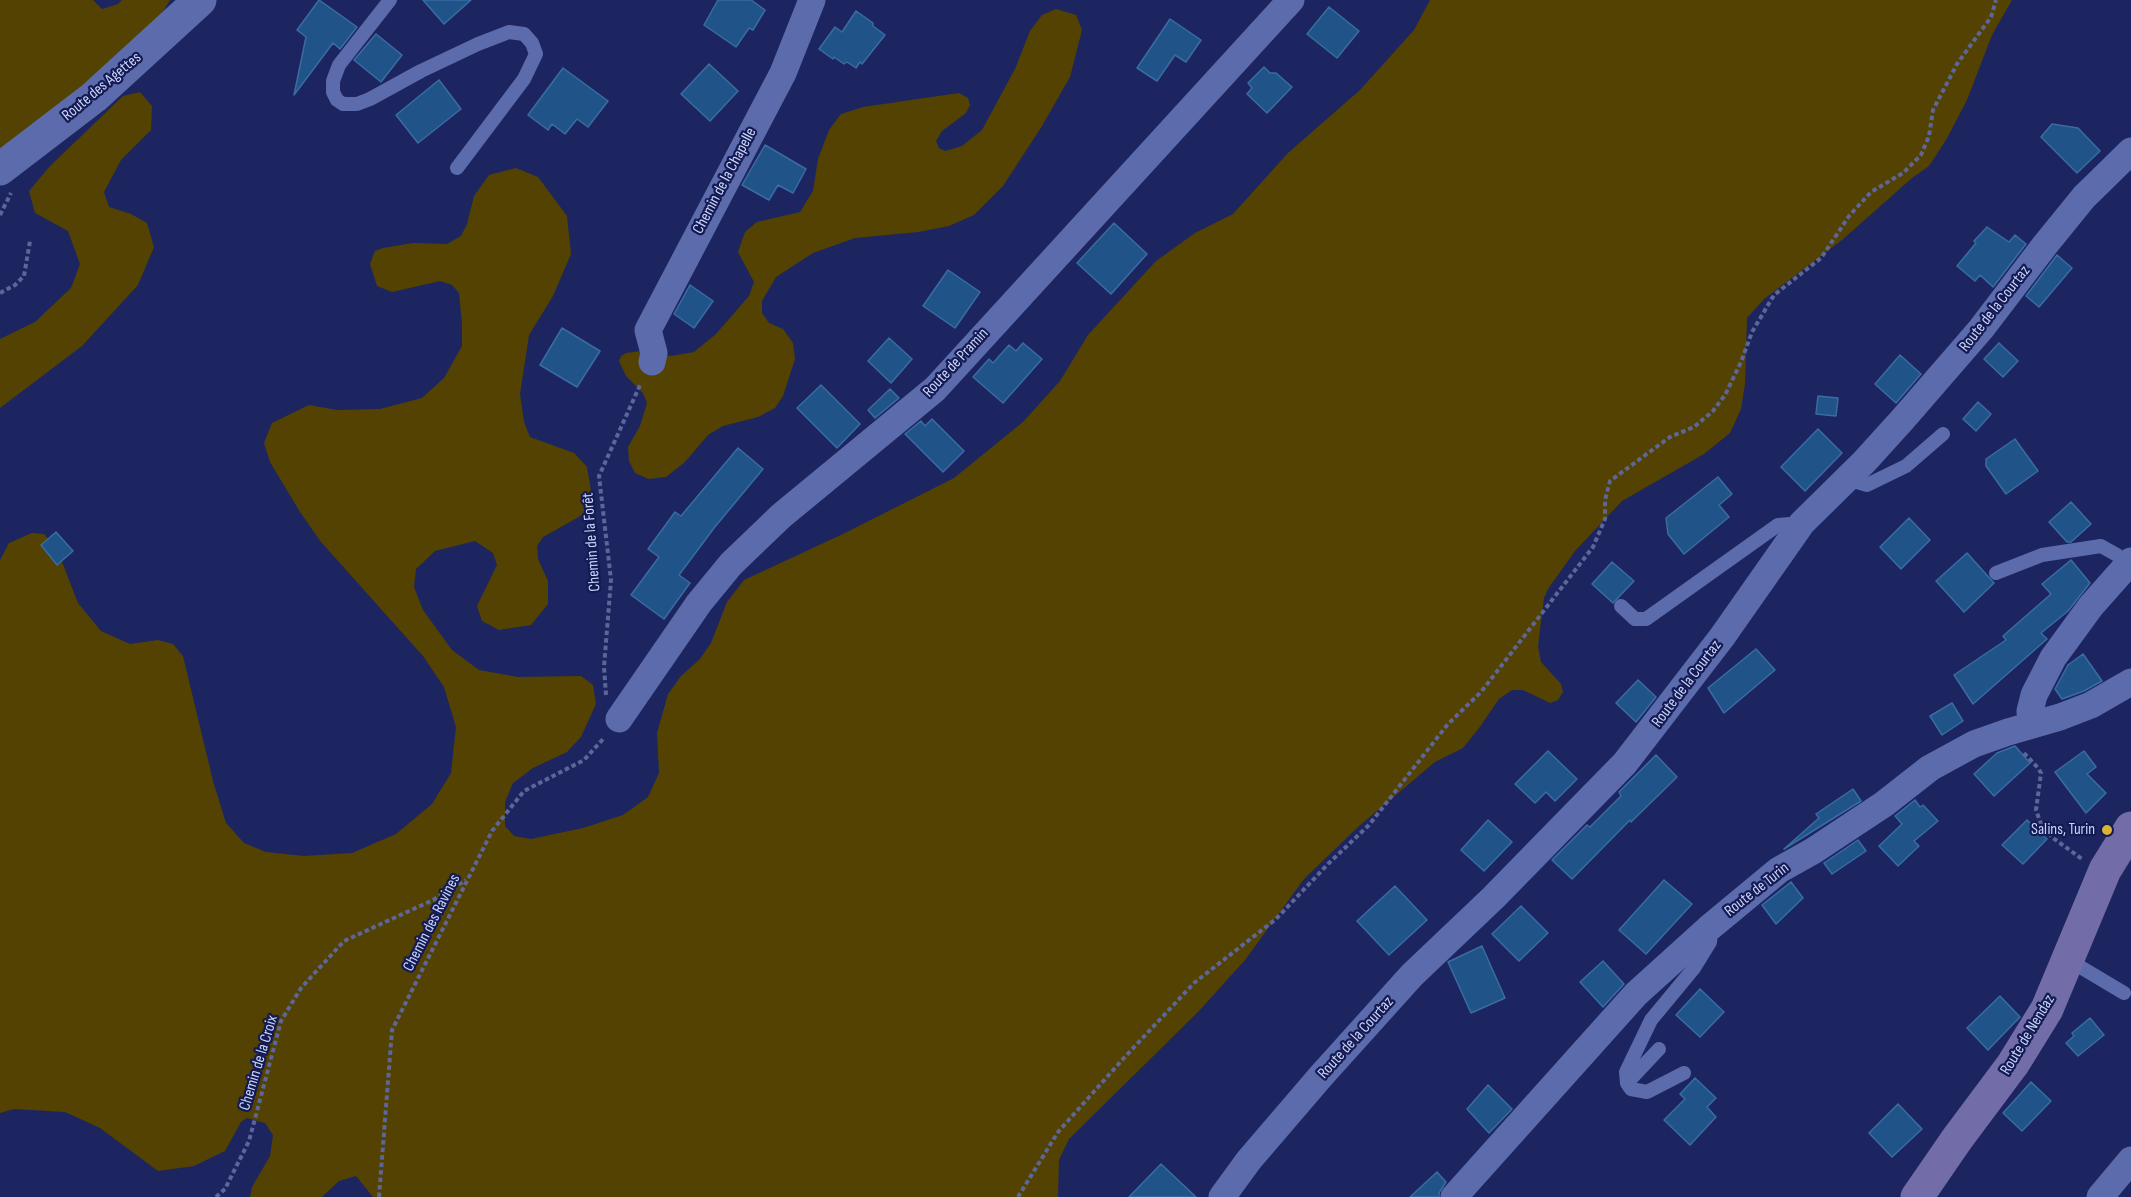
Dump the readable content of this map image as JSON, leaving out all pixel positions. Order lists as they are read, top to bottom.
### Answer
{
  "streets": {
    "main road": ["Route de Nendaz"],
    "street": [
      "Route des Agettes",
      "Chemin de la Chapelle",
      "Route de la Courtaz",
      "Route de Pramin",
      "Route de Turin"
    ],
    "path": ["Chemin de la Forêt", "Chemin des Ravines", "Chemin de la Croix"]
  },
  "crossings": [
    ["Chemin de la Chapelle", "Chemin de la Forêt"],
    ["Route de Pramin", "Chemin de la Forêt"],
    ["Route de Pramin", "Chemin des Ravines"],
    ["Chemin de la Forêt", "Chemin des Ravines"],
    ["Chemin des Ravines", "Chemin de la Croix"]
  ],
  "places": ["Salins, Turin"]
}
